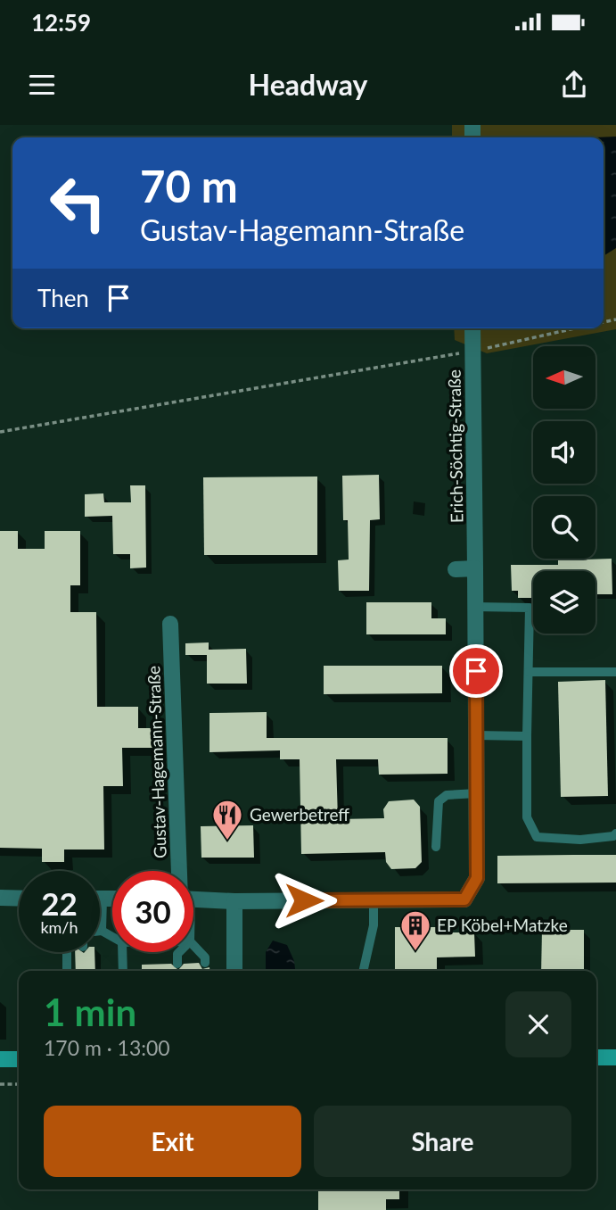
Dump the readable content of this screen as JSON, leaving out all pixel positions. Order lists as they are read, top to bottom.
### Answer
{
  "streets": {
    "street": ["Erich-Söchtig-Straße", "Gustav-Hagemann-Straße"]
  },
  "places": {
    "restaurant": ["Gewerbetreff"],
    "building": ["EP Köbel+Matzke"]
  },
  "north": "left",
  "page": {
    "status": "12:59",
    "header": "Headway",
    "turn": ["70 m", "Gustav-Hagemann-Straße"],
    "then": "Then",
    "speed": "22 km/h",
    "limit": "30",
    "heading": ["1 min", "170 m · 13:00"],
    "buttons": ["Exit", "Share"]
  }
}
